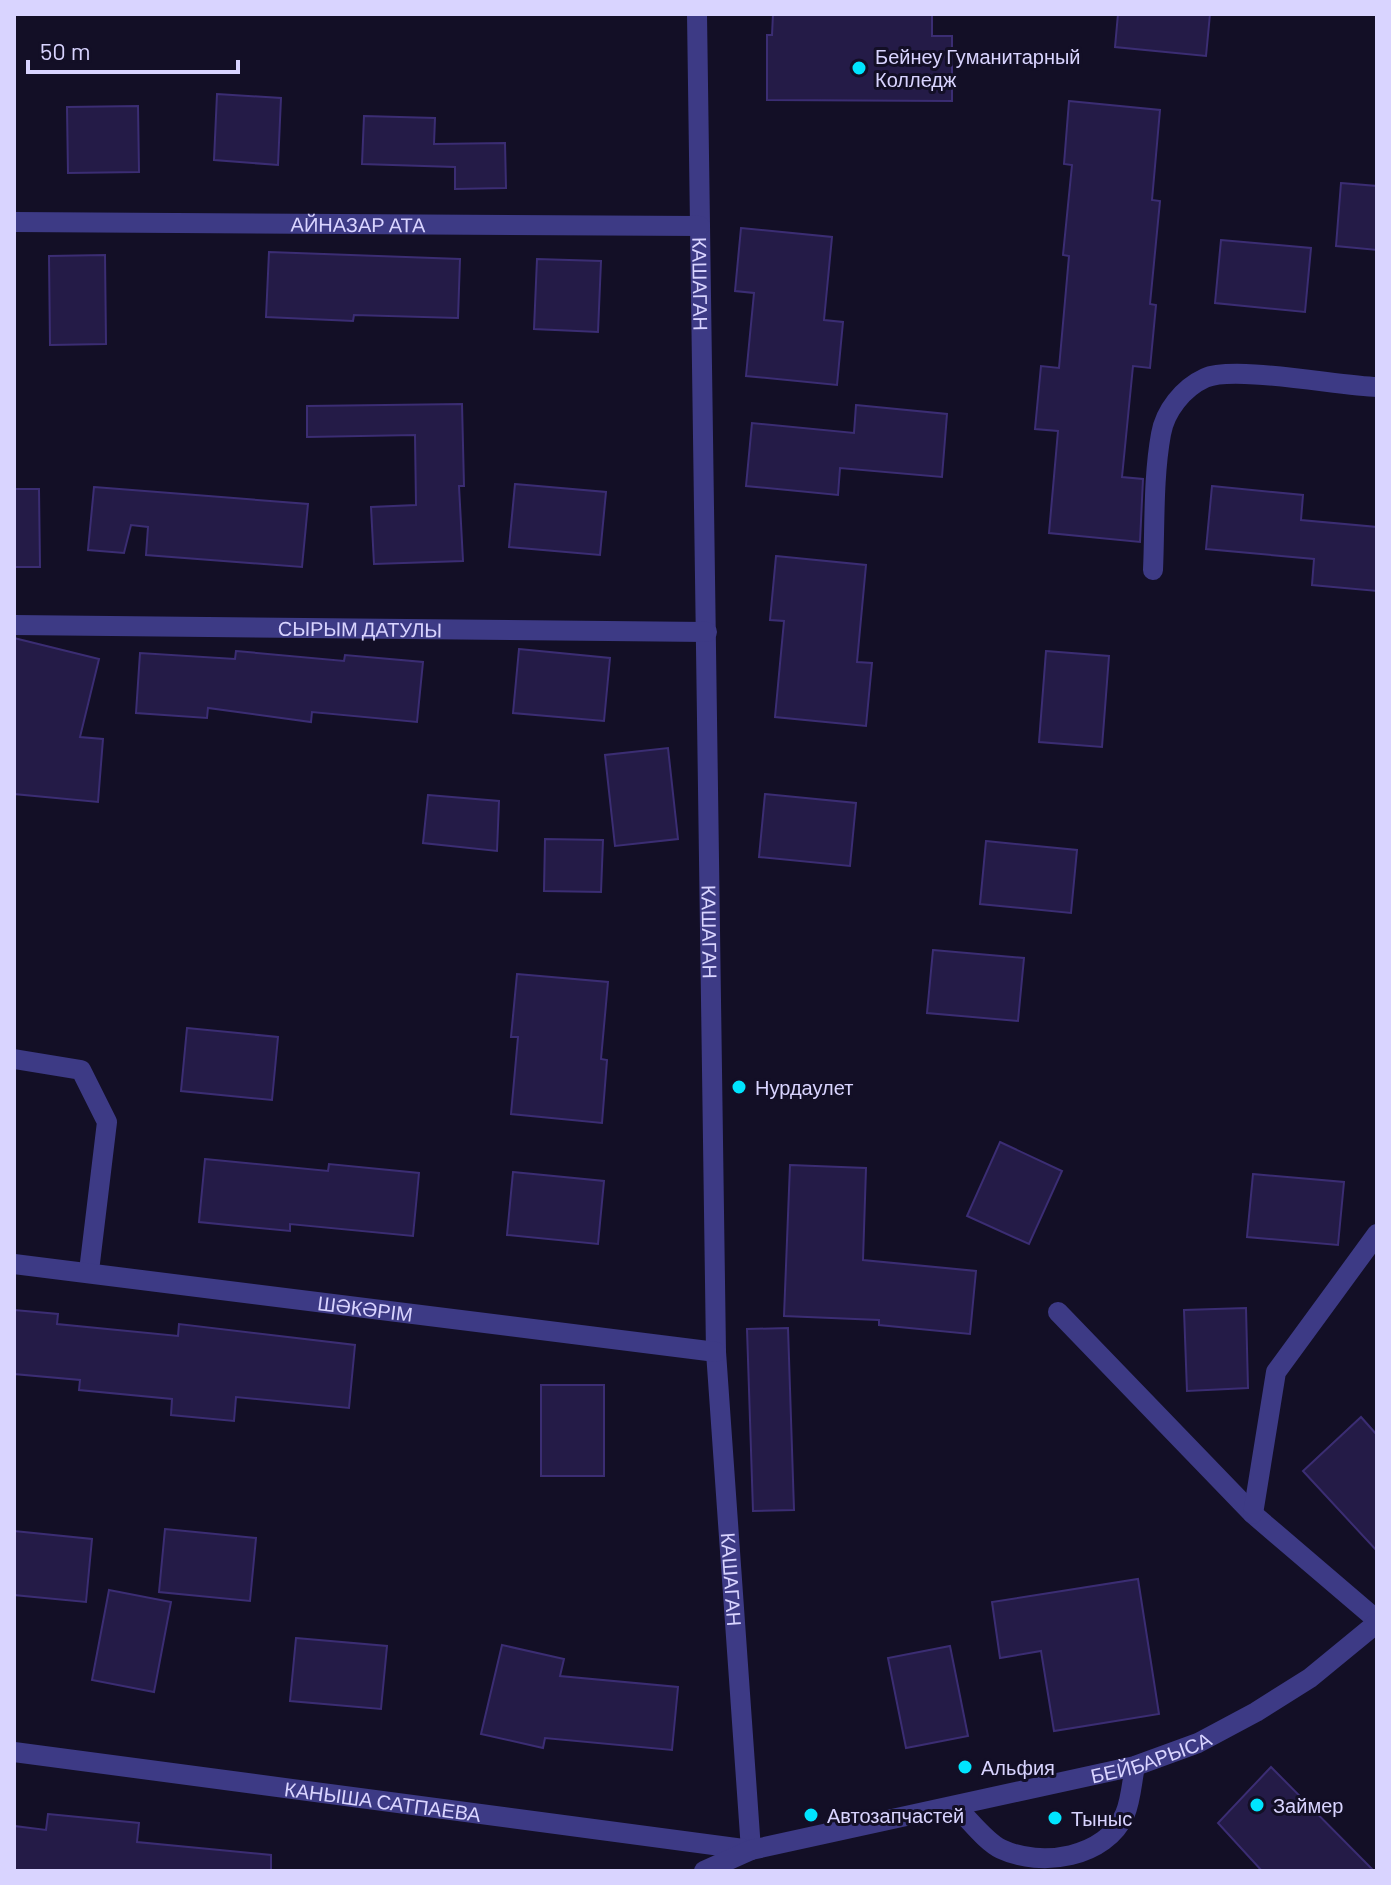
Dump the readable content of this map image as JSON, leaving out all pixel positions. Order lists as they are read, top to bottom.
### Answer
{
  "streets": {
    "street": [
      "АЙНАЗАР АТА",
      "КАШАГАН",
      "СЫРЫМ ДАТУЛЫ",
      "ШӘКӘРІМ",
      "БЕЙБАРЫСА",
      "КАНЫША САТПАЕВА"
    ]
  },
  "crossings": [
    ["АЙНАЗАР АТА", "КАШАГАН"],
    ["КАШАГАН", "СЫРЫМ ДАТУЛЫ"],
    ["КАШАГАН", "ШӘКӘРІМ"],
    ["КАШАГАН", "БЕЙБАРЫСА"],
    ["КАШАГАН", "КАНЫША САТПАЕВА"],
    ["БЕЙБАРЫСА", "КАНЫША САТПАЕВА"]
  ],
  "places": [
    "Бейнеу Гуманитарный Колледж",
    "Нурдаулет",
    "Альфия",
    "Займер",
    "Автозапчастей",
    "Тыныс"
  ],
  "scale_bar": "50 m"
}
